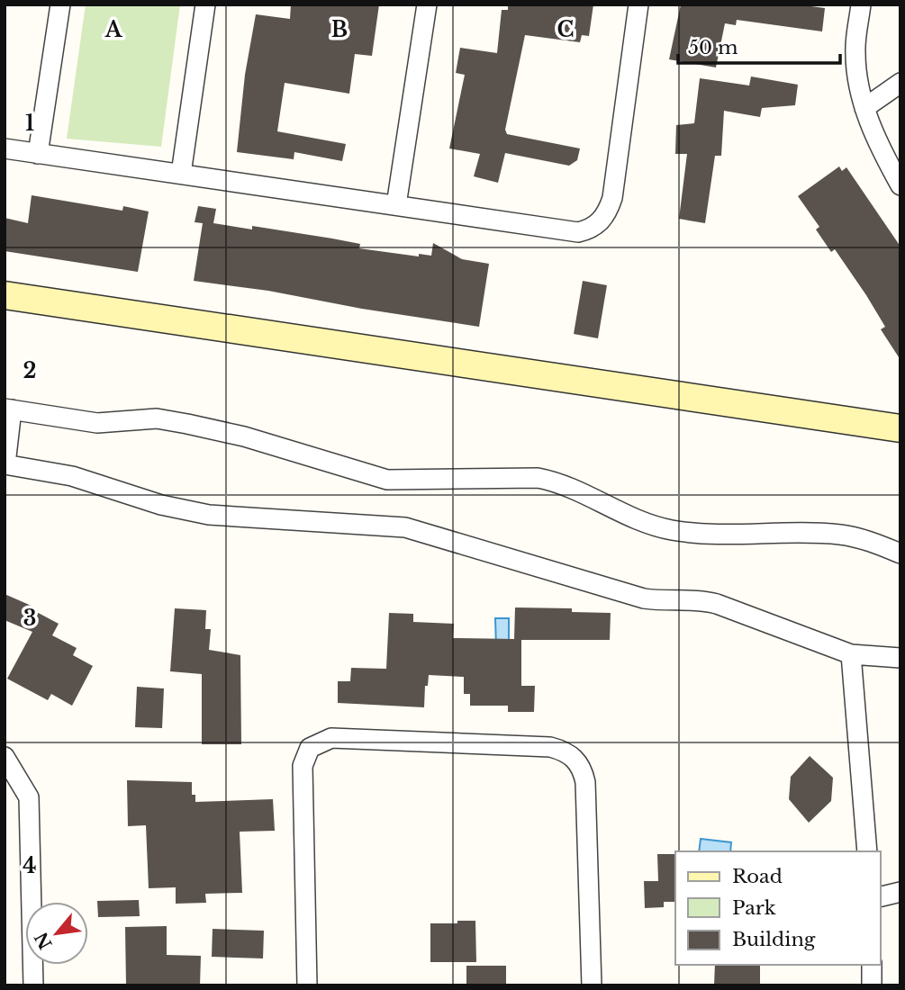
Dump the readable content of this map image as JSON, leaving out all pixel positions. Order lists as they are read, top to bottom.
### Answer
{
  "legend": ["Road", "Park", "Building"],
  "scale_bar": "50 m",
  "north": "bottom left",
  "grid": {
    "columns": ["A", "B", "C"],
    "rows": [
      "1",
      "2",
      "3",
      "4"
    ]
  }
}
